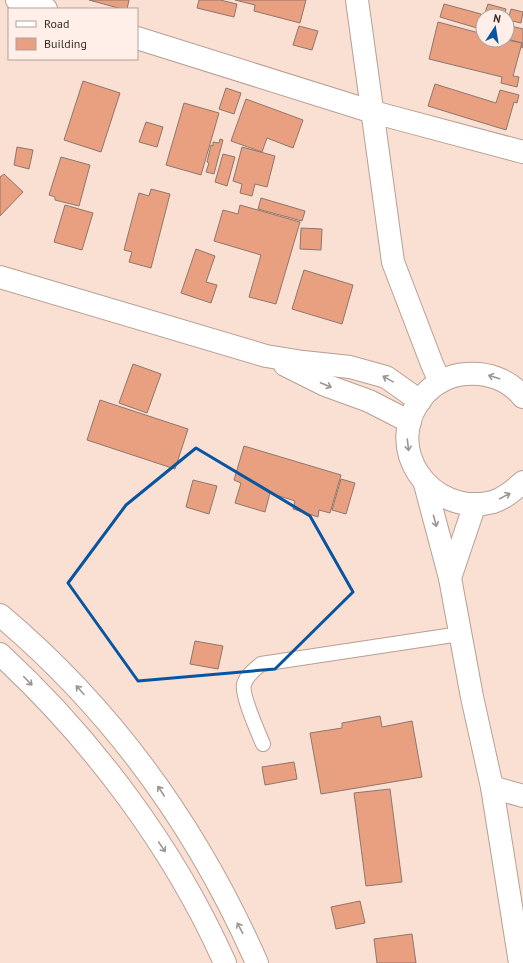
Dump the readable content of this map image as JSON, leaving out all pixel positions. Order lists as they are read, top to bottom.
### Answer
{
  "legend": ["Road", "Building"],
  "north": "top"
}
